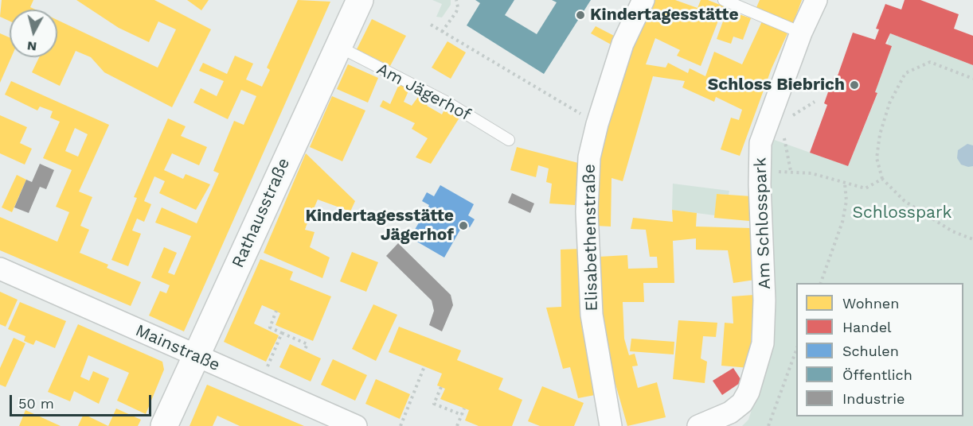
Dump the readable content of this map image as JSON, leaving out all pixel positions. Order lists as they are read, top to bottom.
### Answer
{
  "streets": {
    "street": [
      "Rathausstraße",
      "Am Schlosspark",
      "Elisabethenstraße",
      "Mainstraße"
    ],
    "lane": ["Am Jägerhof"]
  },
  "crossings": [
    ["Am Jägerhof", "Rathausstraße"],
    ["Rathausstraße", "Mainstraße"]
  ],
  "parks": ["Schlosspark"],
  "places": ["Kindertagesstätte", "Schloss Biebrich", "Kindertagesstätte Jägerhof"],
  "legend": [
    "Wohnen",
    "Handel",
    "Schulen",
    "Öffentlich",
    "Industrie"
  ],
  "scale_bar": "50 m",
  "north": "bottom"
}
